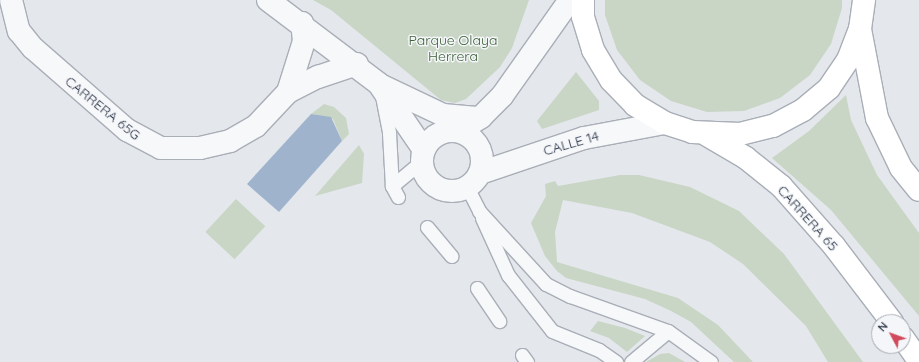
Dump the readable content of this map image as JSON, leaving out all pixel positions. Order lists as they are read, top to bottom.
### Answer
{
  "streets": {
    "main road": ["CARRERA 65"],
    "street": ["CARRERA 65G", "CALLE 14"]
  },
  "parks": ["Parque Olaya Herrera"],
  "north": "top left"
}
